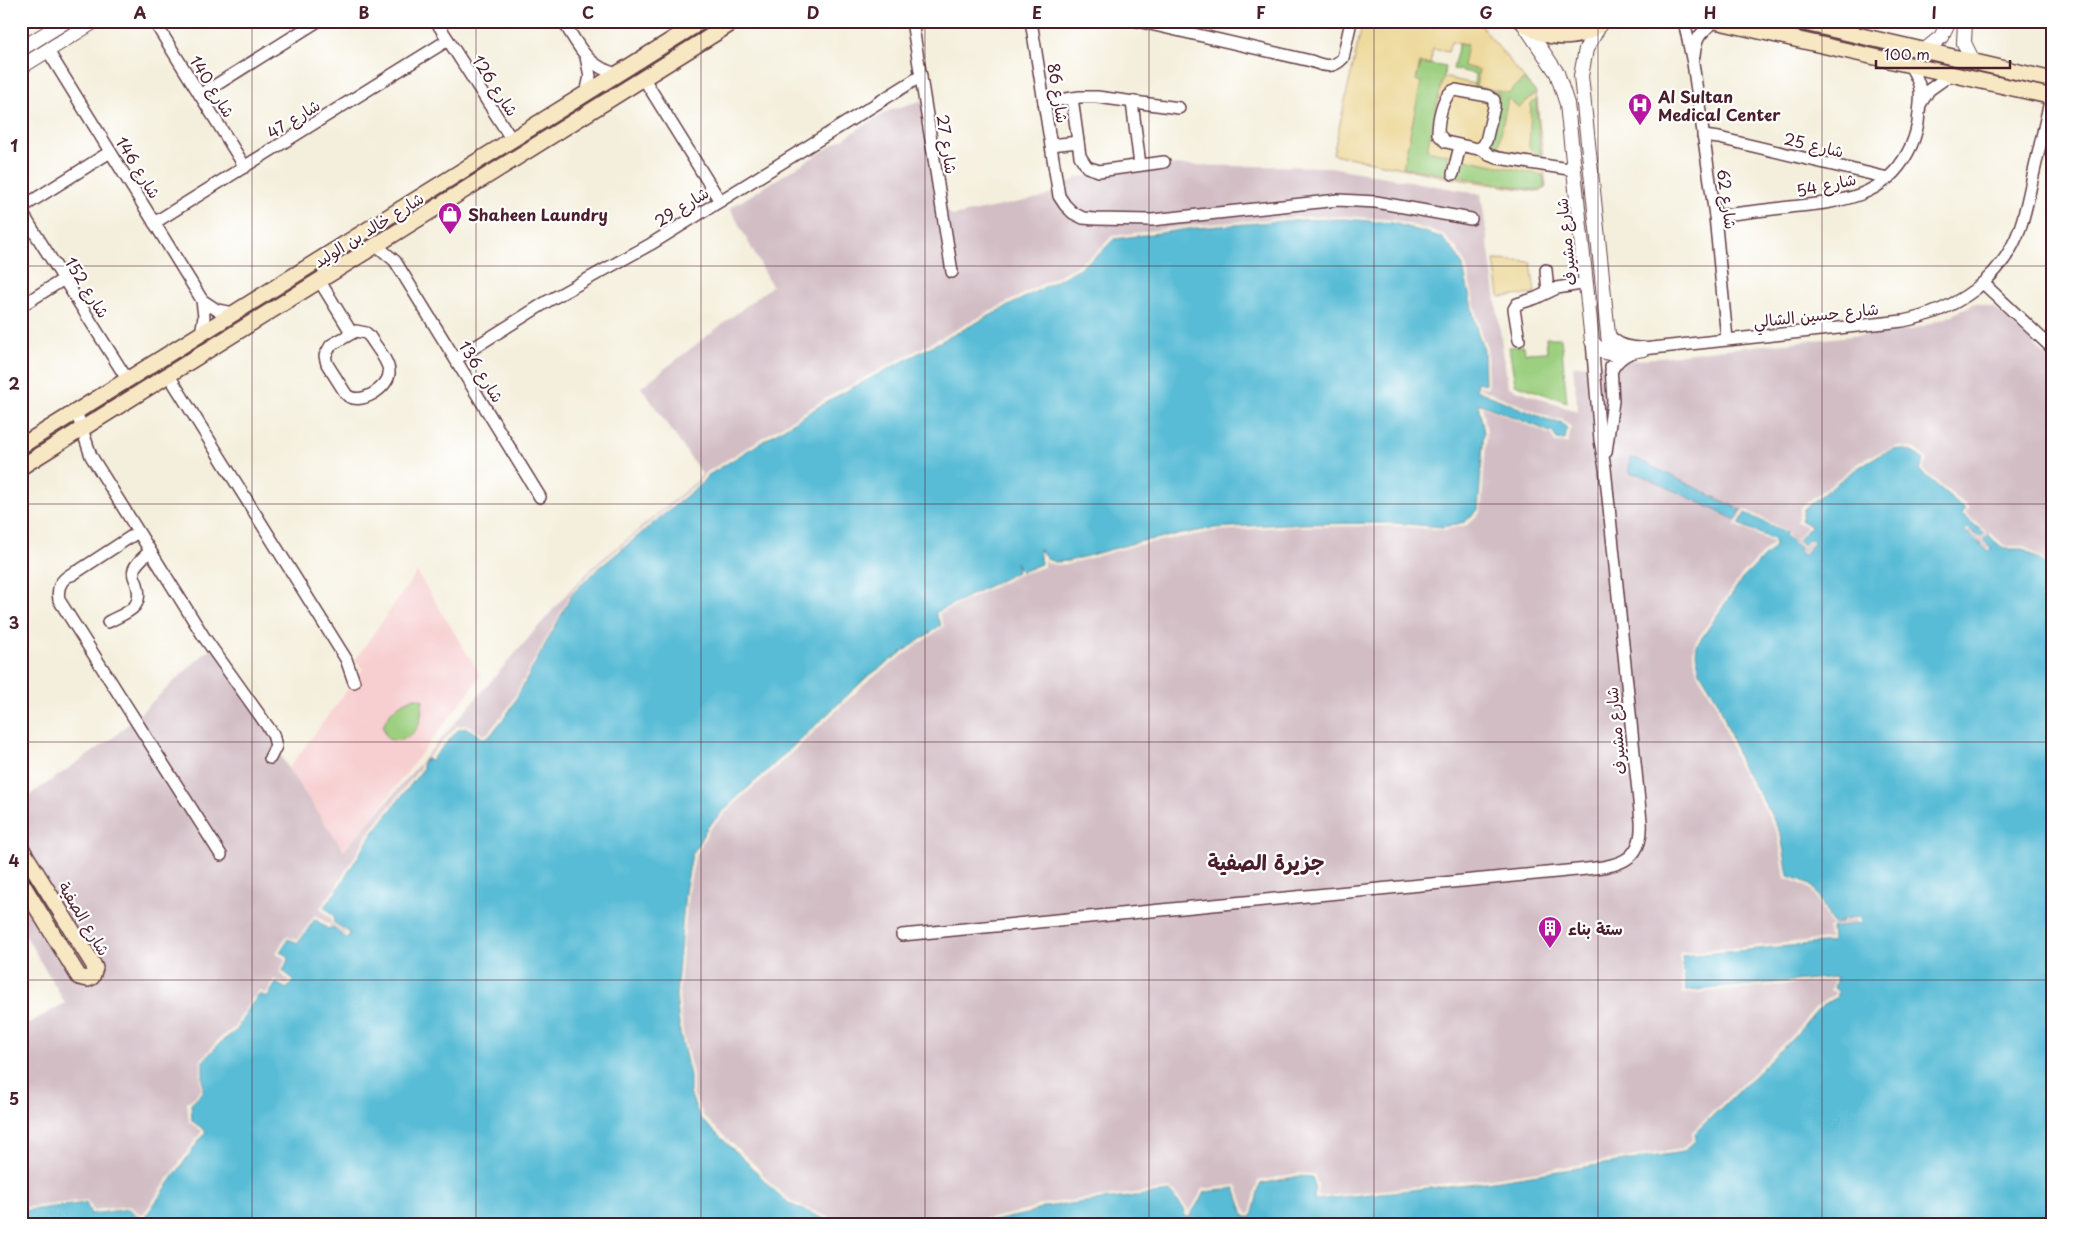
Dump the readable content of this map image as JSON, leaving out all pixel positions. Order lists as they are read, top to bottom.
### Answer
{
  "streets": {
    "main road": ["شارع خالد بن الوليد", "شارع الصفية"],
    "street": [
      "شارع 126",
      "شارع 140",
      "شارع 86",
      "شارع 47",
      "شارع 27",
      "شارع 25",
      "شارع 146",
      "شارع 54",
      "شارع 62",
      "شارع 29",
      "شارع مشيرف",
      "شارع 152",
      "شارع حسين الشالي",
      "شارع 136"
    ]
  },
  "crossings": [
    ["شارع 126", "شارع 47"],
    ["شارع 126", "شارع خالد بن الوليد"],
    ["شارع 140", "شارع 47"],
    ["شارع 47", "شارع 146"],
    ["شارع 27", "شارع 29"],
    ["شارع 25", "شارع 54"],
    ["شارع 25", "شارع 62"],
    ["شارع 146", "شارع خالد بن الوليد"],
    ["شارع 54", "شارع 62"],
    ["شارع 62", "شارع حسين الشالي"],
    ["شارع 29", "شارع 136"],
    ["شارع خالد بن الوليد", "شارع 152"],
    ["شارع خالد بن الوليد", "شارع 136"],
    ["شارع مشيرف", "شارع حسين الشالي"]
  ],
  "districts": ["جزيرة الصفية"],
  "places": {
    "hospital": ["Al Sultan Medical Center"],
    "shop": ["Shaheen Laundry"],
    "building": ["ستة بناء"]
  },
  "scale_bar": "100 m",
  "grid": {
    "columns": [
      "A",
      "B",
      "C",
      "D",
      "E",
      "F",
      "G",
      "H",
      "I"
    ],
    "rows": [
      "1",
      "2",
      "3",
      "4",
      "5"
    ]
  }
}
